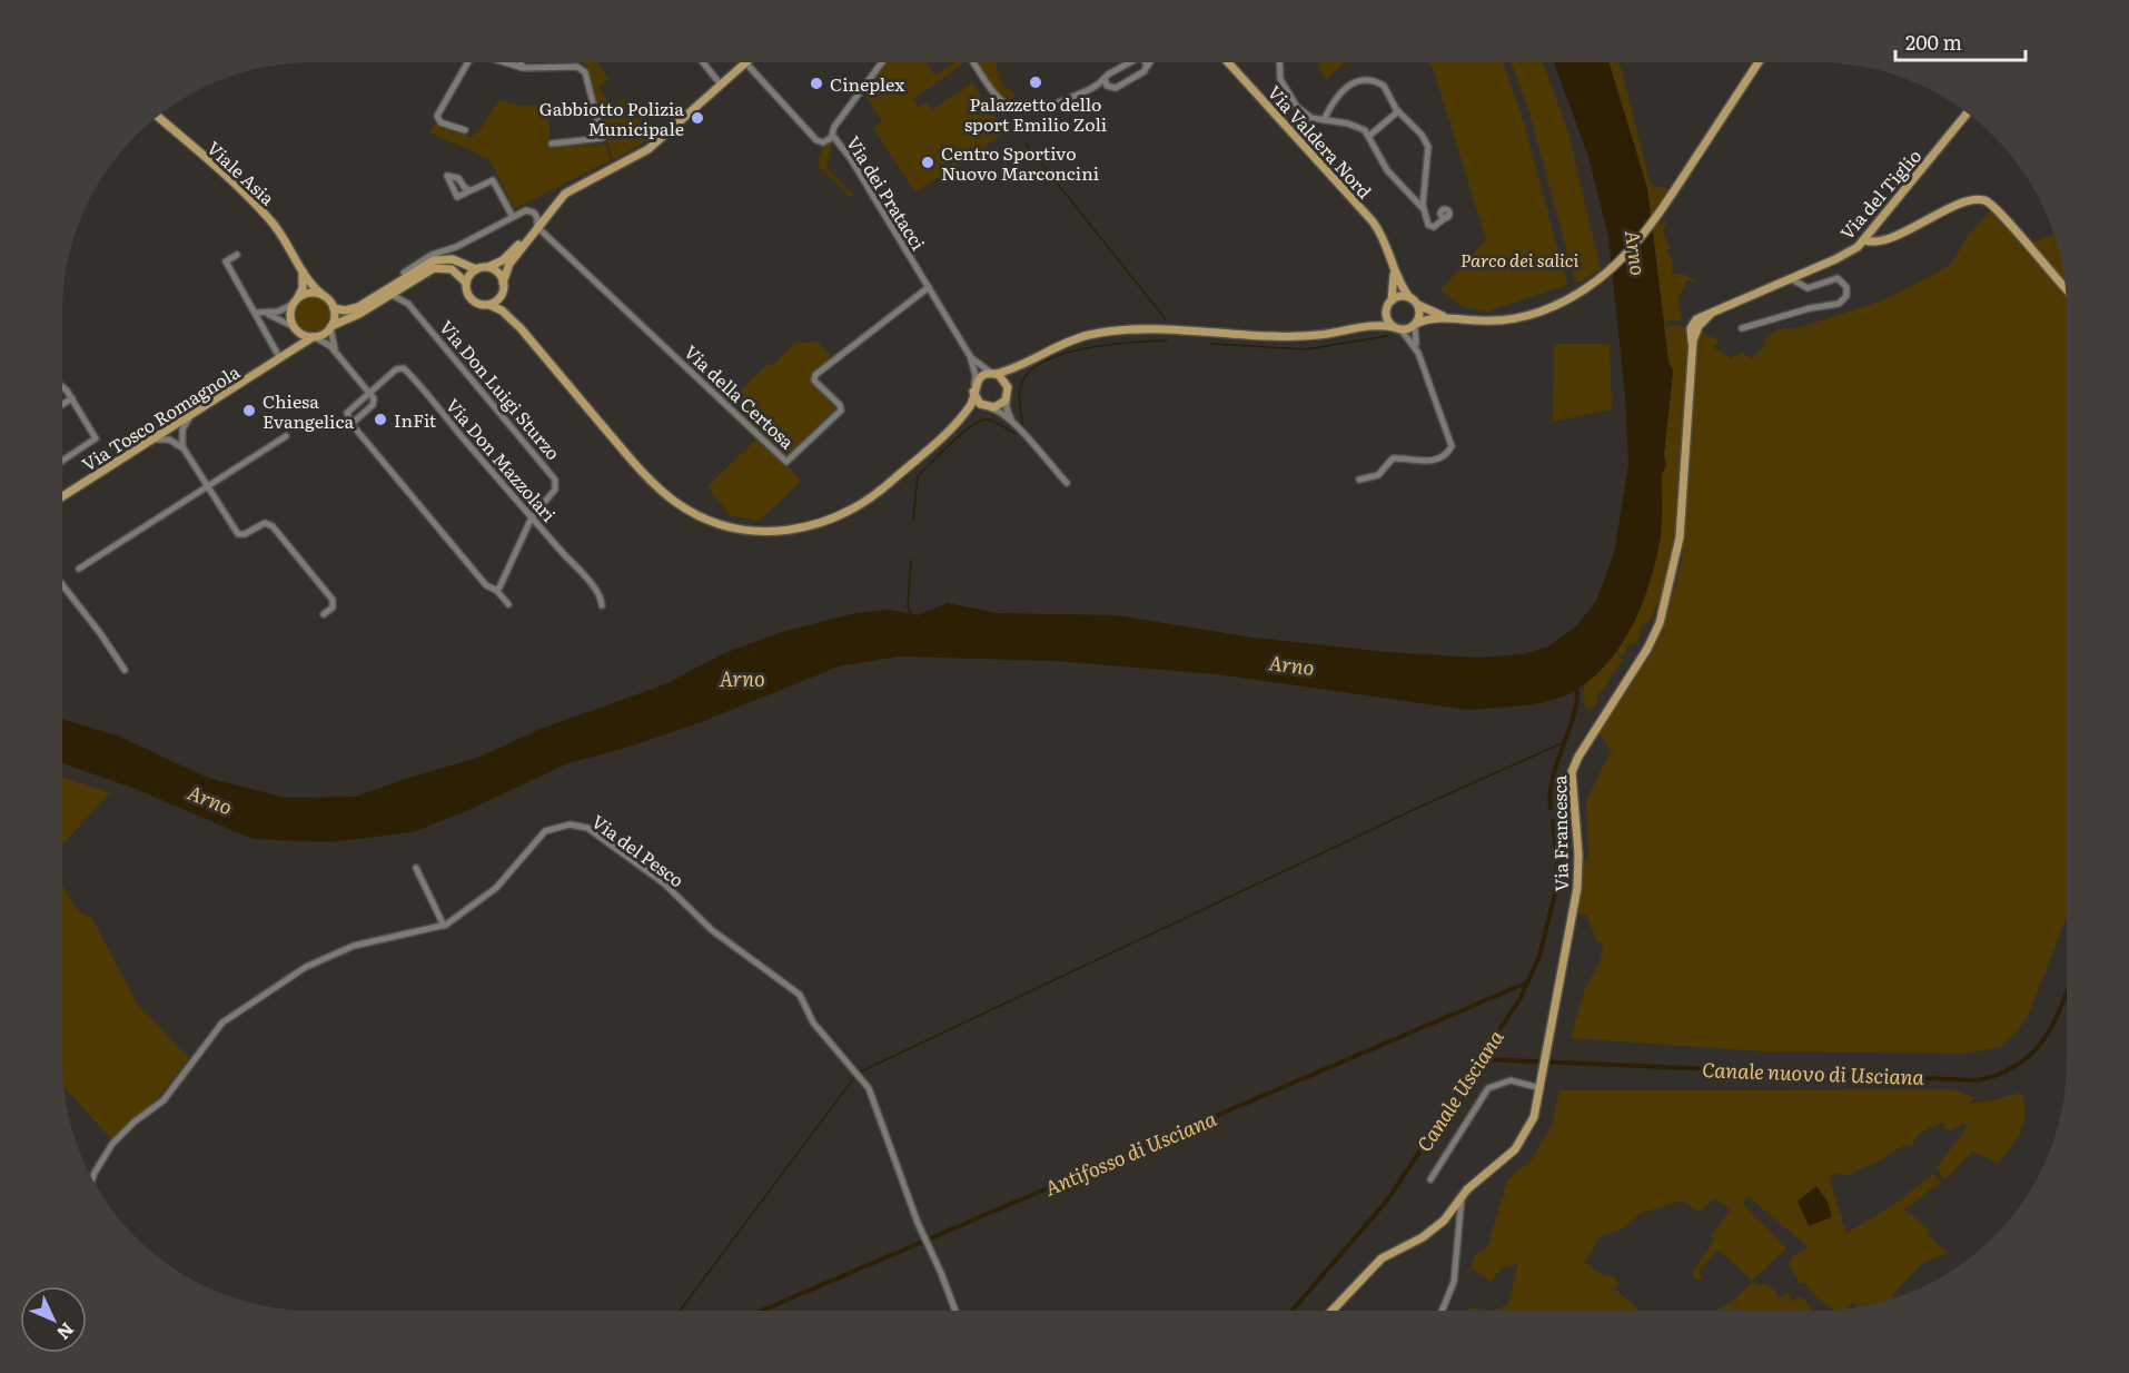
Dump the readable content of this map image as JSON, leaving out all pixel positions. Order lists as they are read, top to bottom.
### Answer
{
  "streets": {
    "main road": [
      "Via Valdera Nord",
      "Viale Asia",
      "Via del Tiglio",
      "Via Tosco Romagnola",
      "Via Francesca"
    ],
    "street": [
      "Via dei Pratacci",
      "Via Don Luigi Sturzo",
      "Via della Certosa",
      "Via Don Mazzolari",
      "Via del Pesco"
    ]
  },
  "crossings": [
    ["Viale Asia", "Via Tosco Romagnola"],
    ["Via dei Pratacci", "Via della Certosa"],
    ["Via del Tiglio", "Via Francesca"],
    ["Via Don Luigi Sturzo", "Via Don Mazzolari"]
  ],
  "water": [
    "Arno",
    "Canale nuovo di Usciana",
    "Canale Usciana",
    "Antifosso di Usciana"
  ],
  "parks": ["Parco dei salici"],
  "places": [
    "Palazzetto dello sport Emilio Zoli",
    "Cineplex",
    "Gabbiotto Polizia Municipale",
    "Centro Sportivo Nuovo Marconcini",
    "Chiesa Evangelica",
    "InFit"
  ],
  "scale_bar": "200 m",
  "north": "bottom right"
}
